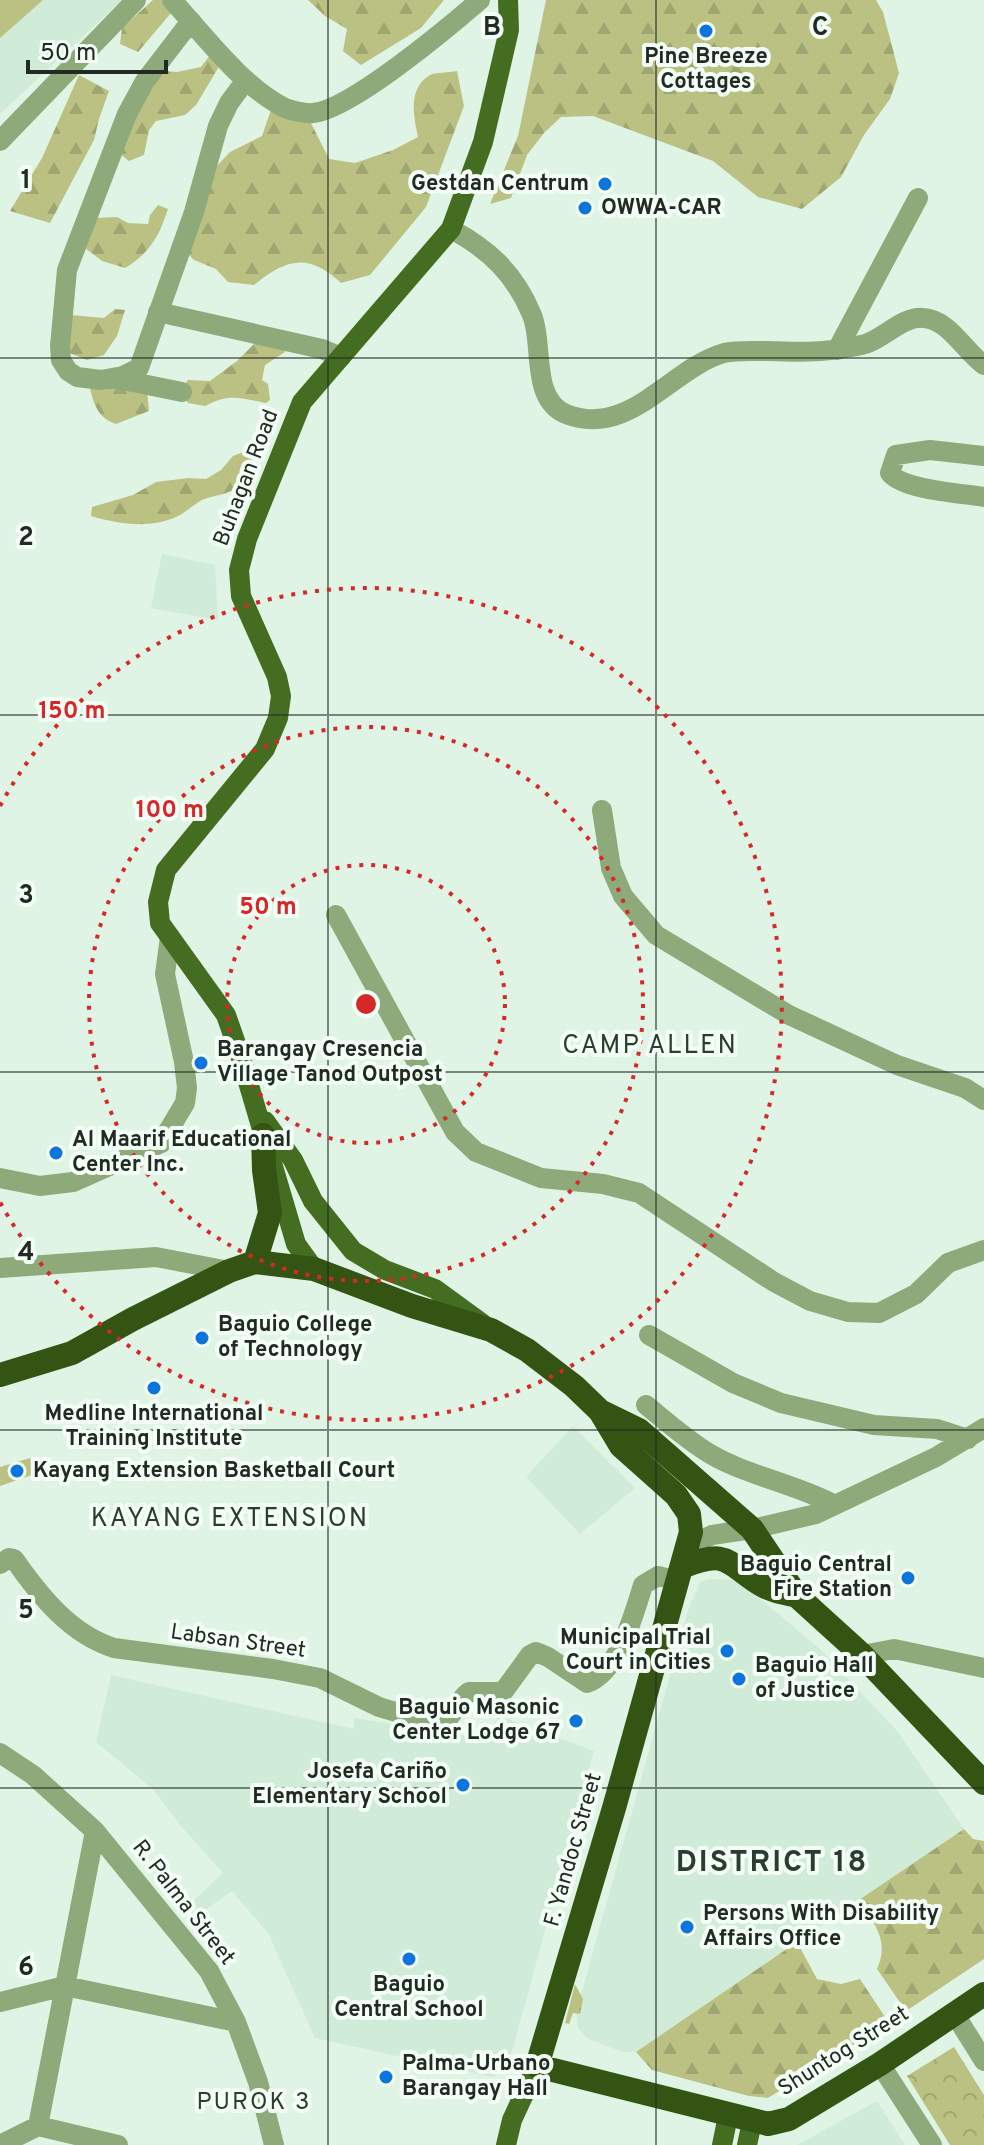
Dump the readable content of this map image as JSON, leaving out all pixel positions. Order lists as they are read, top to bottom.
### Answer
{
  "streets": {
    "highway": ["F. Yandoc Street", "Shuntog Street"],
    "main road": ["Buhagan Road"],
    "street": ["Labsan Street", "R. Palma Street"]
  },
  "crossings": [
    ["Labsan Street", "F. Yandoc Street"],
    ["F. Yandoc Street", "Shuntog Street"]
  ],
  "districts": [
    "CAMP ALLEN",
    "KAYANG EXTENSION",
    "DISTRICT 18",
    "PUROK 3"
  ],
  "places": [
    "Pine Breeze Cottages",
    "Gestdan Centrum",
    "OWWA-CAR",
    "Barangay Cresencia Village Tanod Outpost",
    "Al Maarif Educational Center Inc.",
    "Baguio College of Technology",
    "Medline International Training Institute",
    "Kayang Extension Basketball Court",
    "Baguio Central Fire Station",
    "Municipal Trial Court in Cities",
    "Baguio Hall of Justice",
    "Baguio Masonic Center Lodge 67",
    "Josefa Cariño Elementary School",
    "Persons With Disability Affairs Office",
    "Baguio Central School",
    "Palma-Urbano Barangay Hall"
  ],
  "scale_bar": "50 m",
  "grid": {
    "columns": ["B", "C"],
    "rows": [
      "1",
      "2",
      "3",
      "4",
      "5",
      "6"
    ]
  },
  "rings": ["150 m", "100 m", "50 m"]
}
